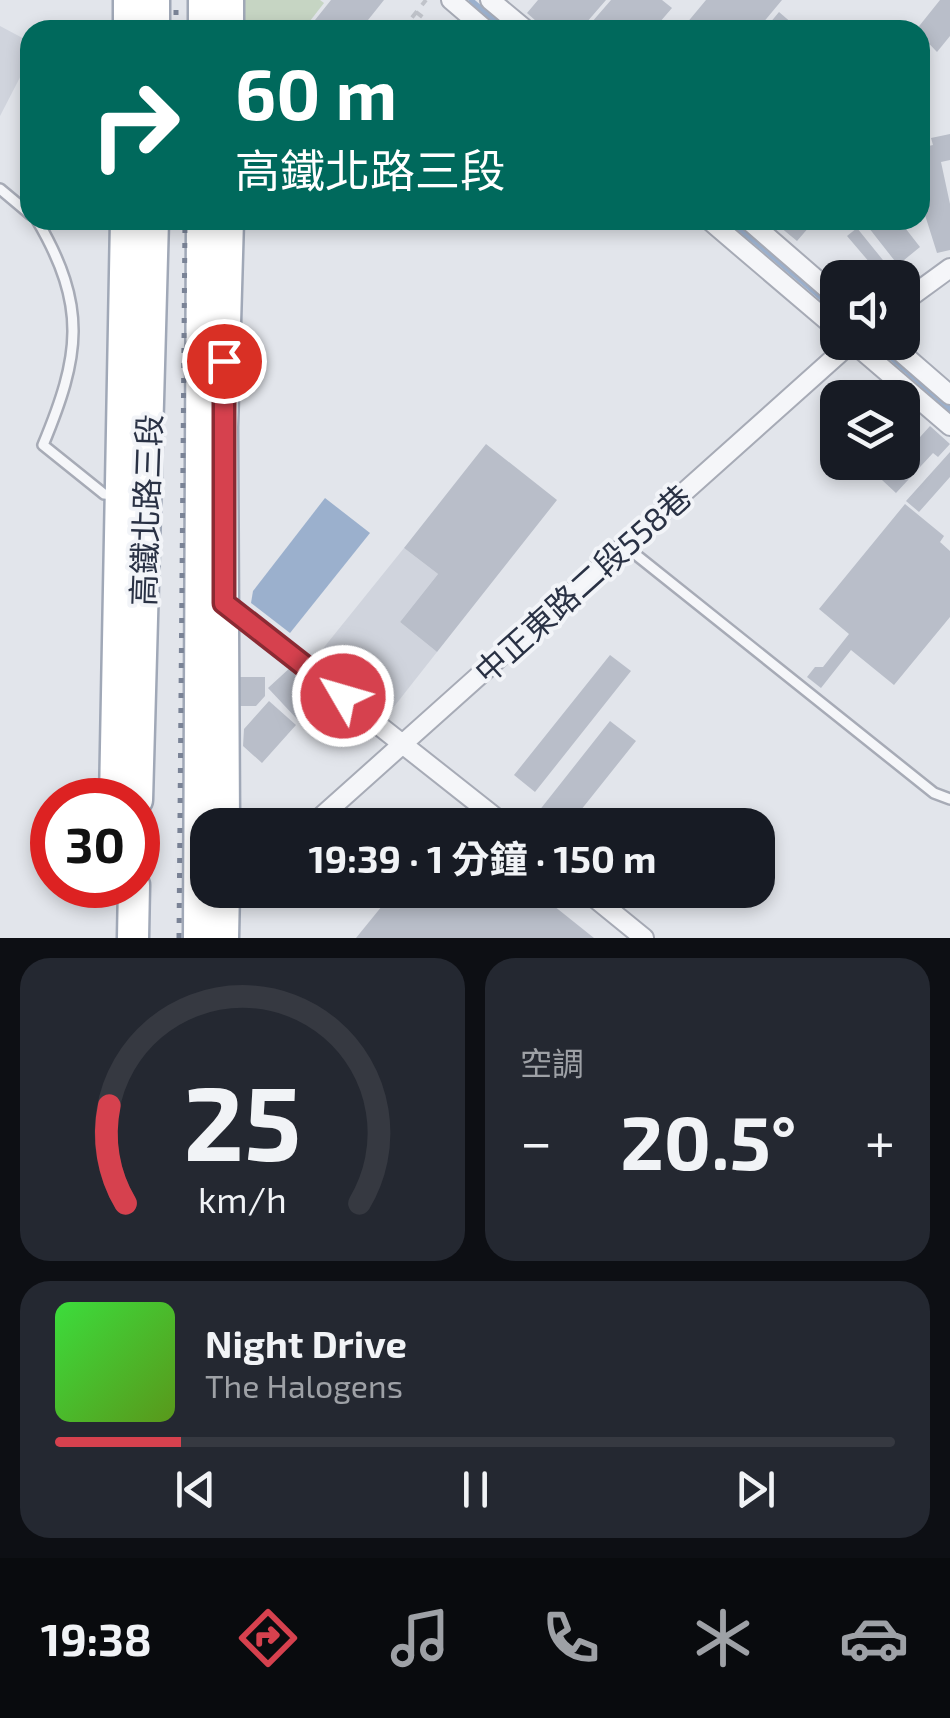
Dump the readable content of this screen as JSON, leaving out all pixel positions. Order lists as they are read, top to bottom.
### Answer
{
  "streets": {
    "main road": ["高鐵北路三段"],
    "street": ["中正東路二段558巷"]
  },
  "page": {
    "turn": ["60 m", "高鐵北路三段"],
    "limit": "30",
    "trip": "19:39 · 1 分鐘 · 150 m",
    "tile": "空調",
    "heat": ["−", "20.5°", "+"],
    "song": ["Night Drive", "The Halogens"],
    "tabs": "19:38",
    "gauge": ["25", "km/h"]
  }
}
